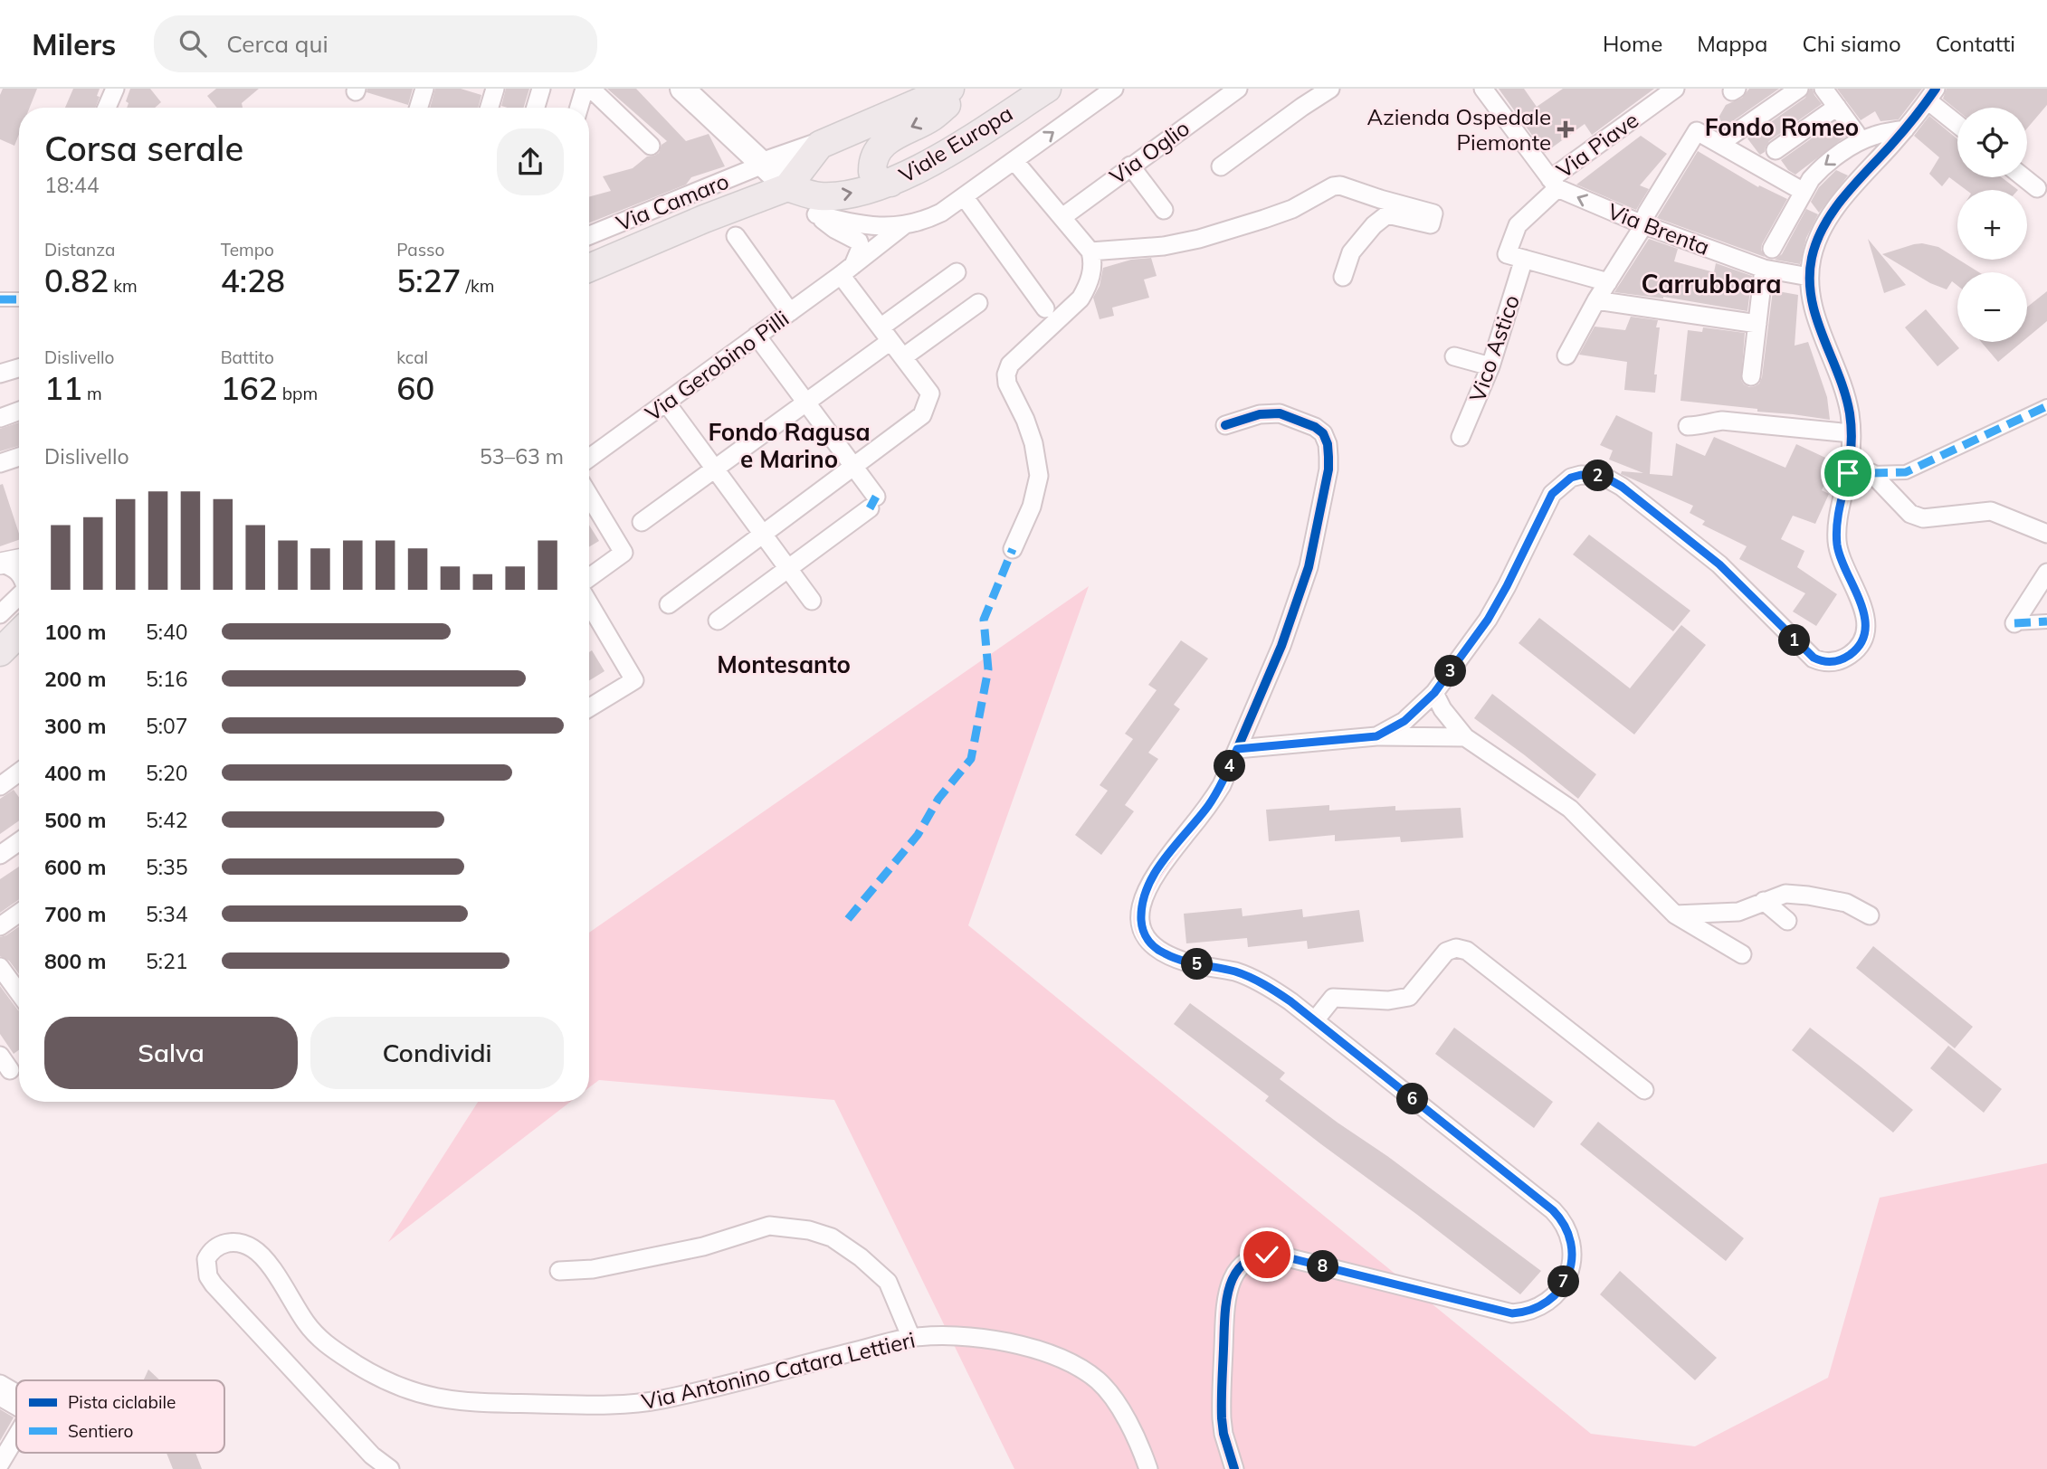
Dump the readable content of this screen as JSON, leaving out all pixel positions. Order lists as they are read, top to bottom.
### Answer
{
  "streets": {
    "main road": ["Viale Europa"],
    "street": [
      "Via Piave",
      "Via Oglio",
      "Via Camaro",
      "Via Brenta",
      "Vico Astico",
      "Via Gerobino Pilli",
      "Via Antonino Catara Lettieri"
    ]
  },
  "crossings": [
    ["Viale Europa", "Via Gerobino Pilli"],
    ["Via Piave", "Via Brenta"],
    ["Via Piave", "Vico Astico"]
  ],
  "districts": [
    "Fondo Romeo",
    "Carrubbara",
    "Fondo Ragusa e Marino",
    "Montesanto"
  ],
  "places": {
    "health": ["Azienda Ospedale Piemonte"]
  },
  "legend": ["Pista ciclabile", "Sentiero"],
  "page": {
    "header": "Milers",
    "search": "Cerca qui",
    "nav": [
      "Home",
      "Mappa",
      "Chi siamo",
      "Contatti"
    ],
    "map_buttons": ["+", "−"],
    "heading": ["Corsa serale", "18:44"],
    "stats": [
      ["Distanza", "0.82 km"],
      ["Tempo", "4:28"],
      ["Passo", "5:27 /km"],
      ["Dislivello", "11 m"],
      ["Battito", "162 bpm"],
      ["kcal", "60"]
    ],
    "chart": ["Dislivello", "53–63 m"],
    "pins": [
      "2",
      "1",
      "3",
      "4",
      "5",
      "6",
      "8",
      "7"
    ],
    "list": [
      {
        "name": "100 m",
        "note": "5:40"
      },
      {
        "name": "200 m",
        "note": "5:16"
      },
      {
        "name": "300 m",
        "note": "5:07"
      },
      {
        "name": "400 m",
        "note": "5:20"
      },
      {
        "name": "500 m",
        "note": "5:42"
      },
      {
        "name": "600 m",
        "note": "5:35"
      },
      {
        "name": "700 m",
        "note": "5:34"
      },
      {
        "name": "800 m",
        "note": "5:21"
      }
    ],
    "buttons": ["Salva", "Condividi"]
  }
}
